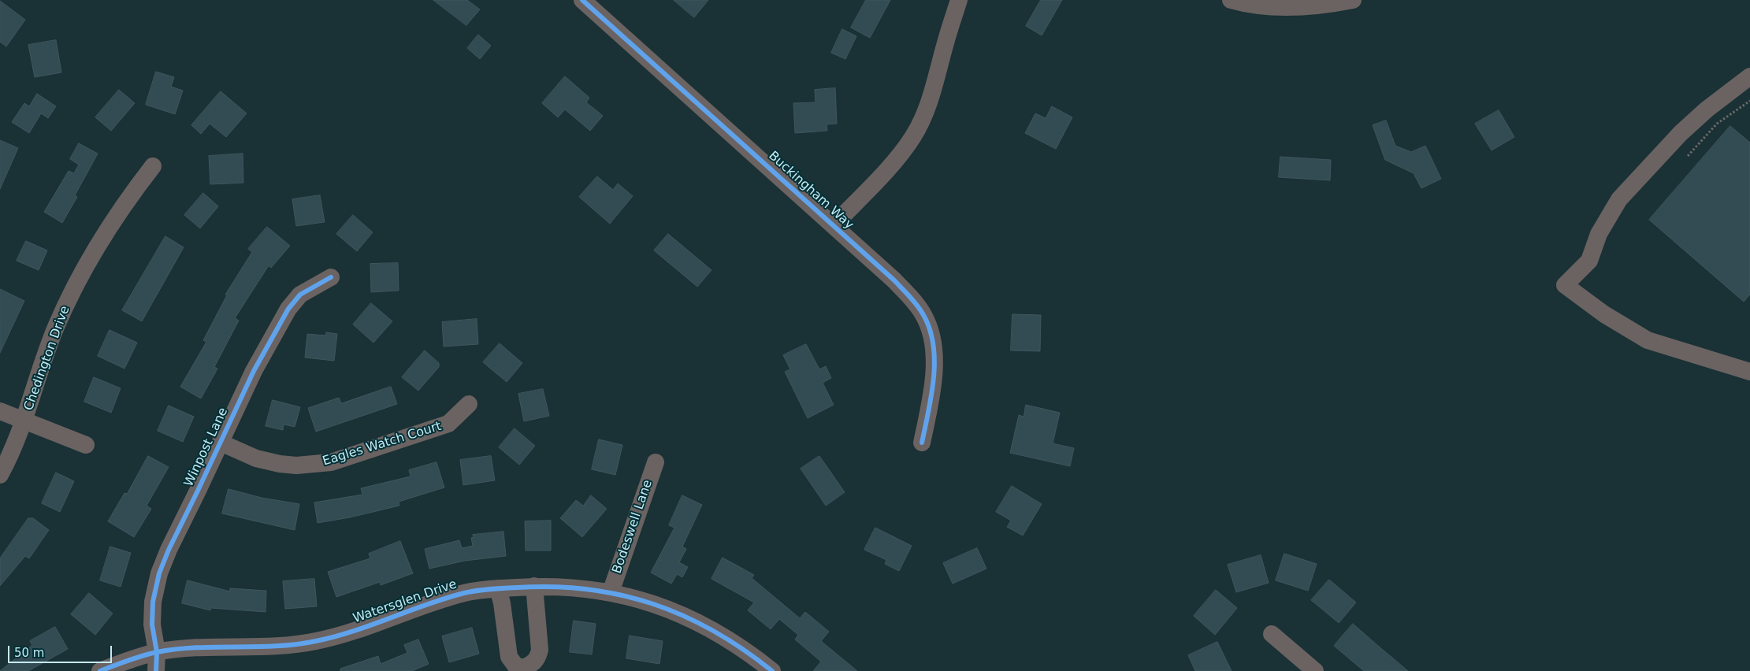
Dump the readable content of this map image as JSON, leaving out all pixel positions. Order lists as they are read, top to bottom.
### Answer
{
  "streets": {
    "street": [
      "Buckingham Way",
      "Chedington Drive",
      "Eagles Watch Court",
      "Winpost Lane",
      "Bodeswell Lane",
      "Watersglen Drive"
    ]
  },
  "crossings": [
    ["Eagles Watch Court", "Winpost Lane"],
    ["Winpost Lane", "Watersglen Drive"],
    ["Bodeswell Lane", "Watersglen Drive"]
  ],
  "scale_bar": "50 m"
}
